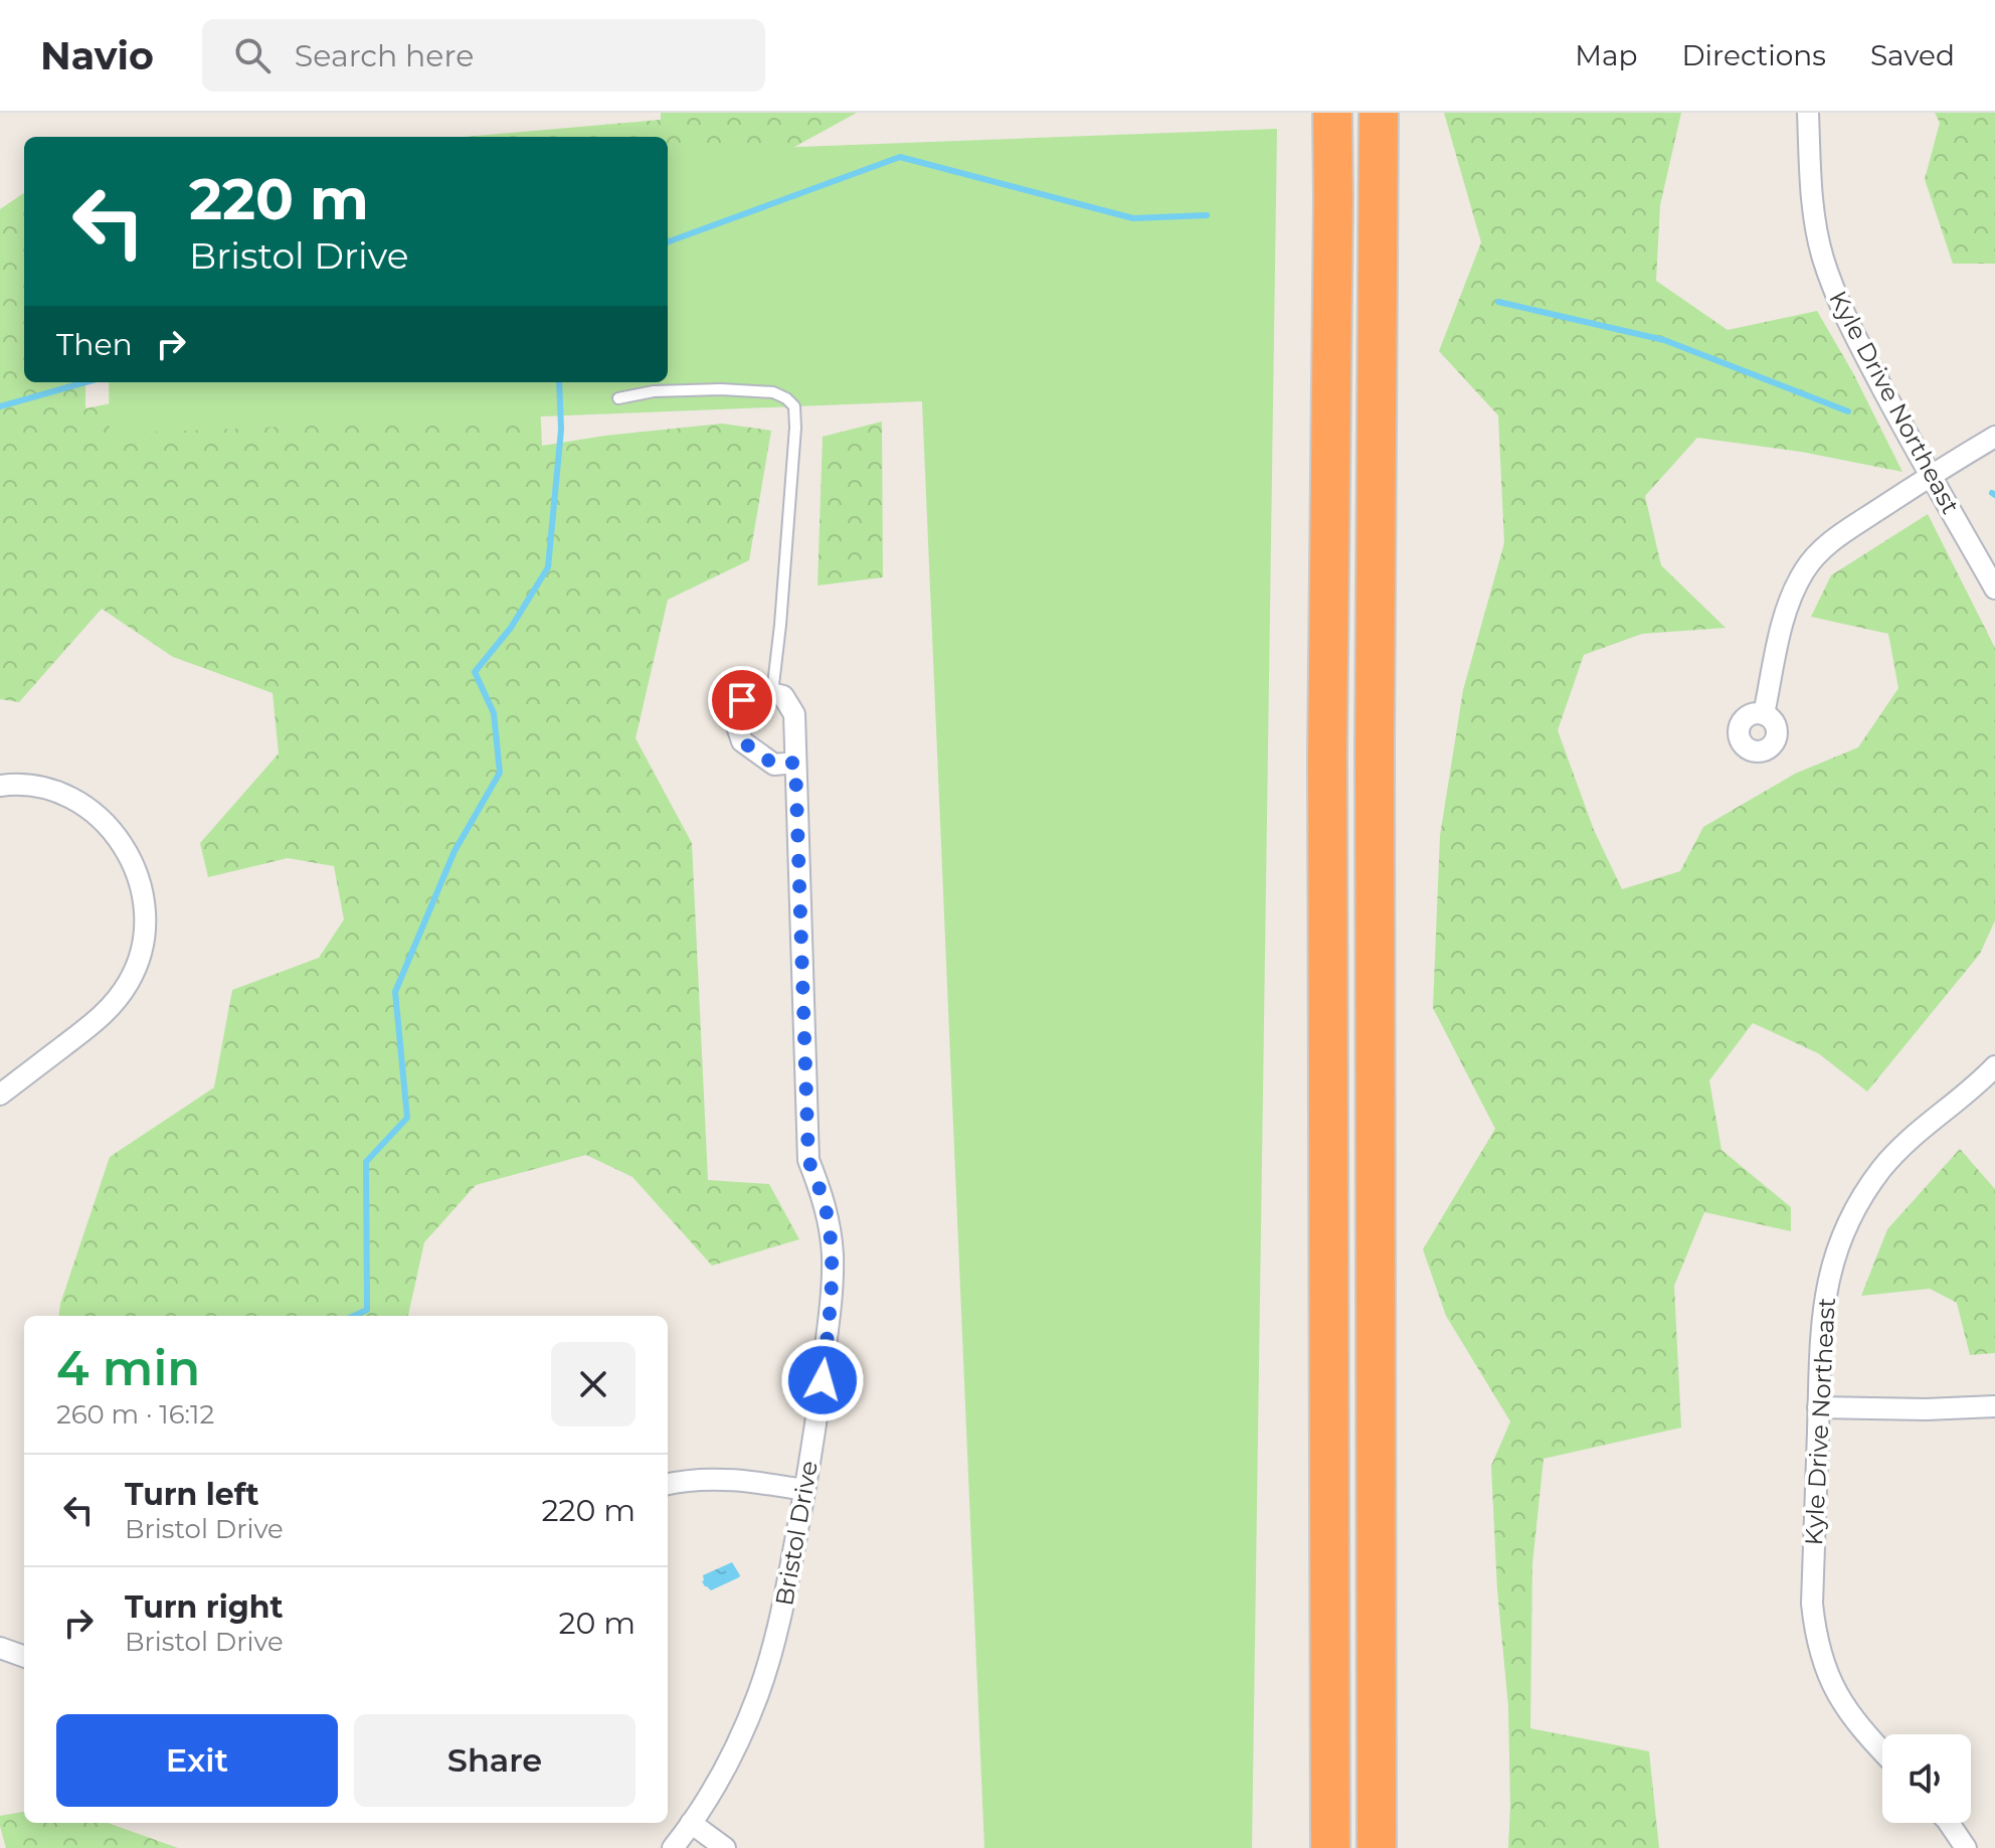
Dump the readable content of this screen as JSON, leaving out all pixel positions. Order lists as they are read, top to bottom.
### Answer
{
  "streets": {
    "street": ["Kyle Drive Northeast", "Bristol Drive"]
  },
  "page": {
    "header": "Navio",
    "search": "Search here",
    "nav": ["Map", "Directions", "Saved"],
    "turn": ["220 m", "Bristol Drive"],
    "then": "Then",
    "heading": ["4 min", "260 m · 16:12"],
    "list": [
      {
        "name": "Turn left",
        "note": "Bristol Drive",
        "value": "220 m"
      },
      {
        "name": "Turn right",
        "note": "Bristol Drive",
        "value": "20 m"
      }
    ],
    "buttons": ["Exit", "Share"]
  }
}
